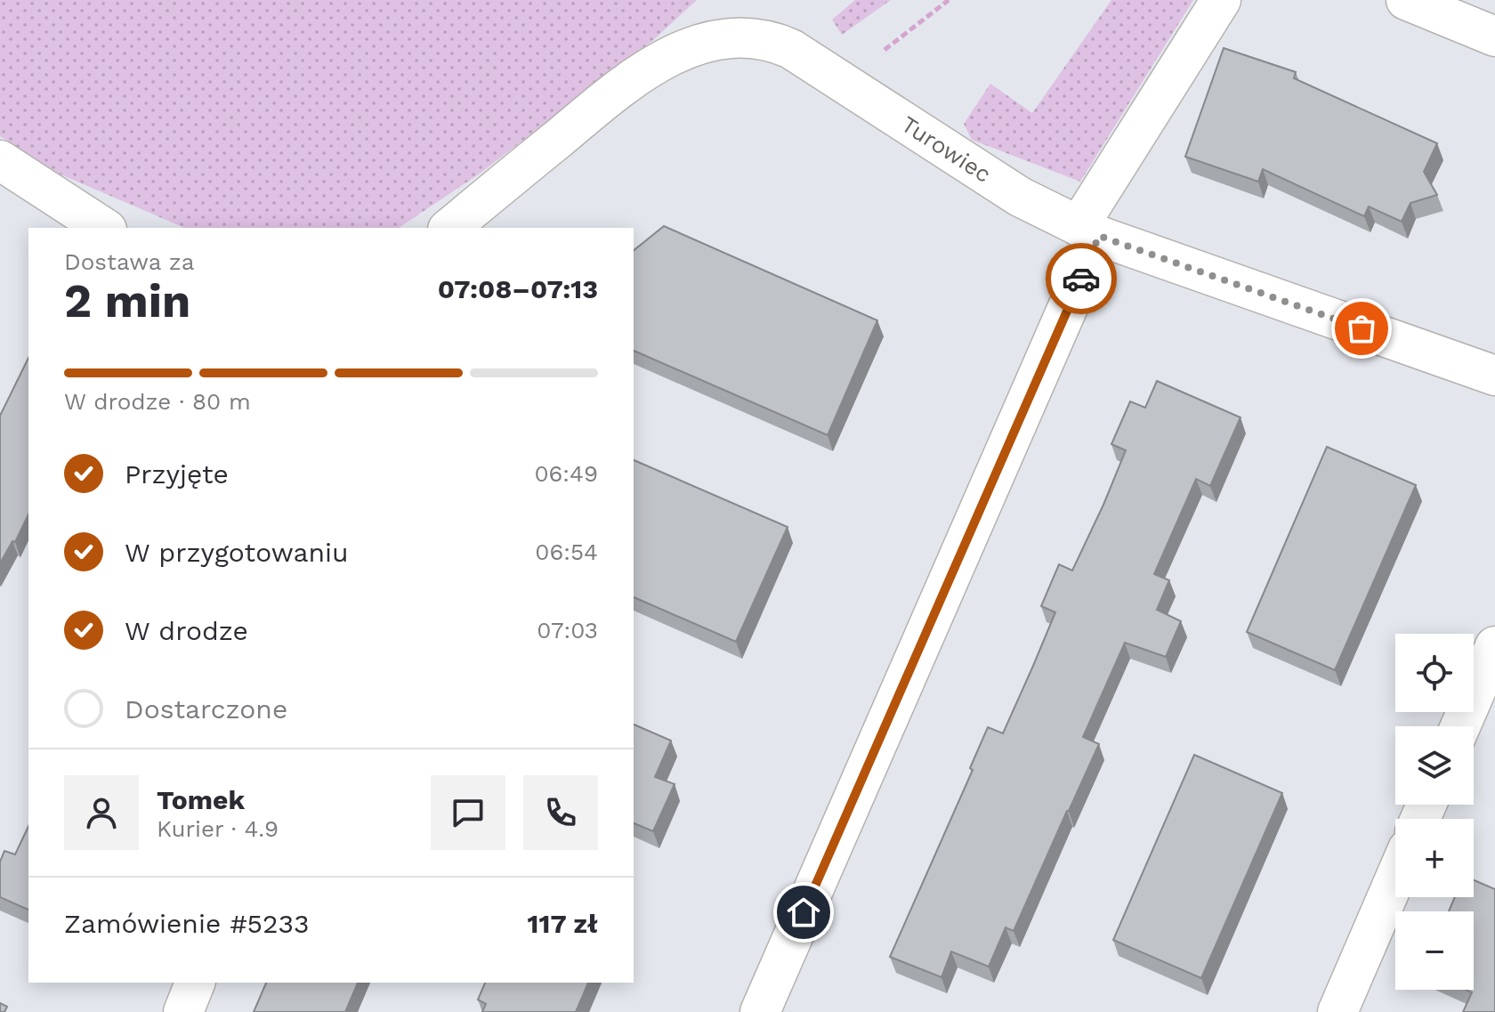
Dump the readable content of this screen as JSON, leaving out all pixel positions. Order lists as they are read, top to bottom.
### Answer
{
  "streets": {
    "street": ["Turowiec"]
  },
  "page": {
    "heading": ["2 min", "Dostawa za", "07:08–07:13"],
    "panel": [
      "Tomek",
      "Kurier · 4.9",
      "Zamówienie #5233",
      "117 zł"
    ],
    "bar": "W drodze · 80 m",
    "list": [
      ["Przyjęte", "06:49"],
      ["W przygotowaniu", "06:54"],
      ["W drodze", "07:03"],
      "Dostarczone"
    ],
    "map_buttons": ["+", "−"]
  }
}
